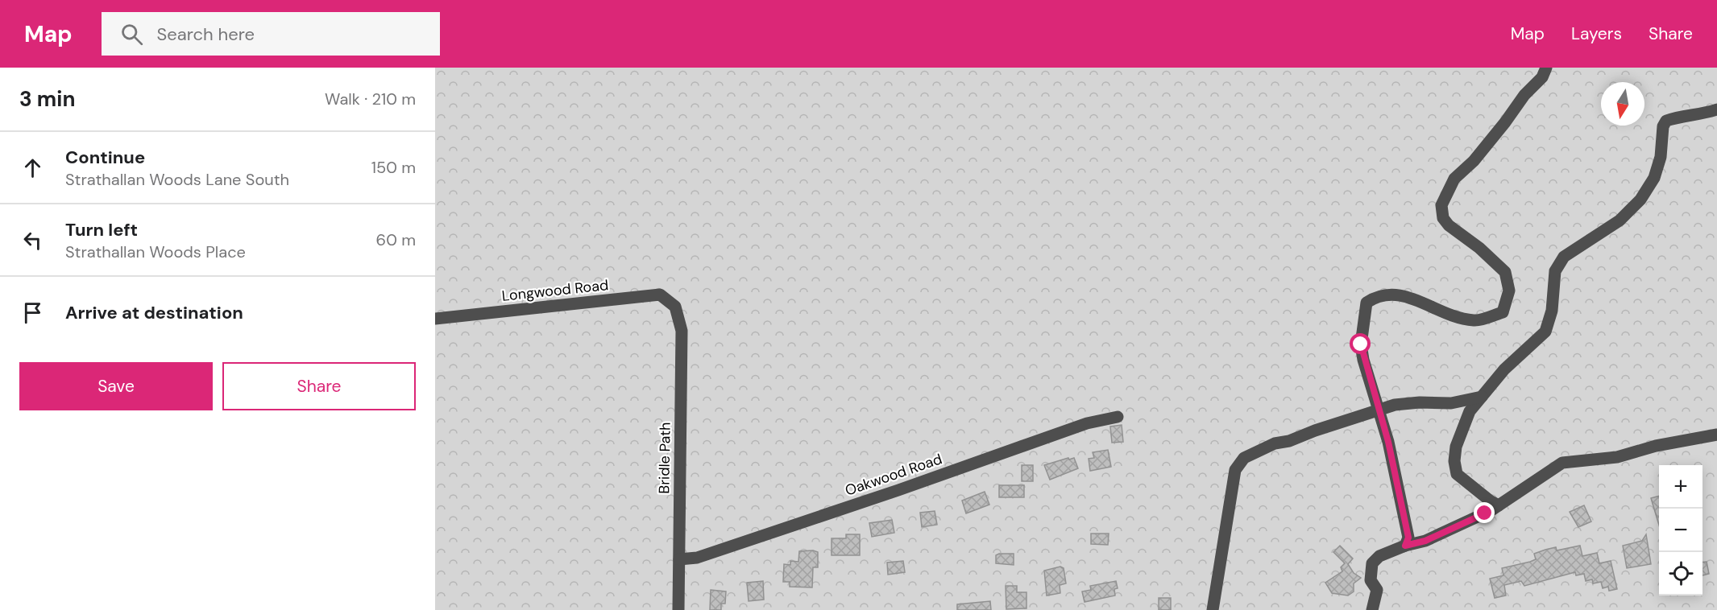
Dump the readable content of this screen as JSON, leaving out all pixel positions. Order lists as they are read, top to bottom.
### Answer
{
  "streets": {
    "street": ["Longwood Road", "Bridle Path", "Oakwood Road"]
  },
  "crossings": [
    ["Longwood Road", "Bridle Path"],
    ["Bridle Path", "Oakwood Road"]
  ],
  "north": "bottom",
  "page": {
    "header": "Map",
    "search": "Search here",
    "nav": ["Map", "Layers", "Share"],
    "heading": ["3 min", "Walk · 210 m"],
    "list": [
      ["Continue", "Strathallan Woods Lane South", "150 m"],
      ["Turn left", "Strathallan Woods Place", "60 m"],
      "Arrive at destination"
    ],
    "buttons": ["Save", "Share"],
    "map_buttons": ["+", "−"]
  }
}
